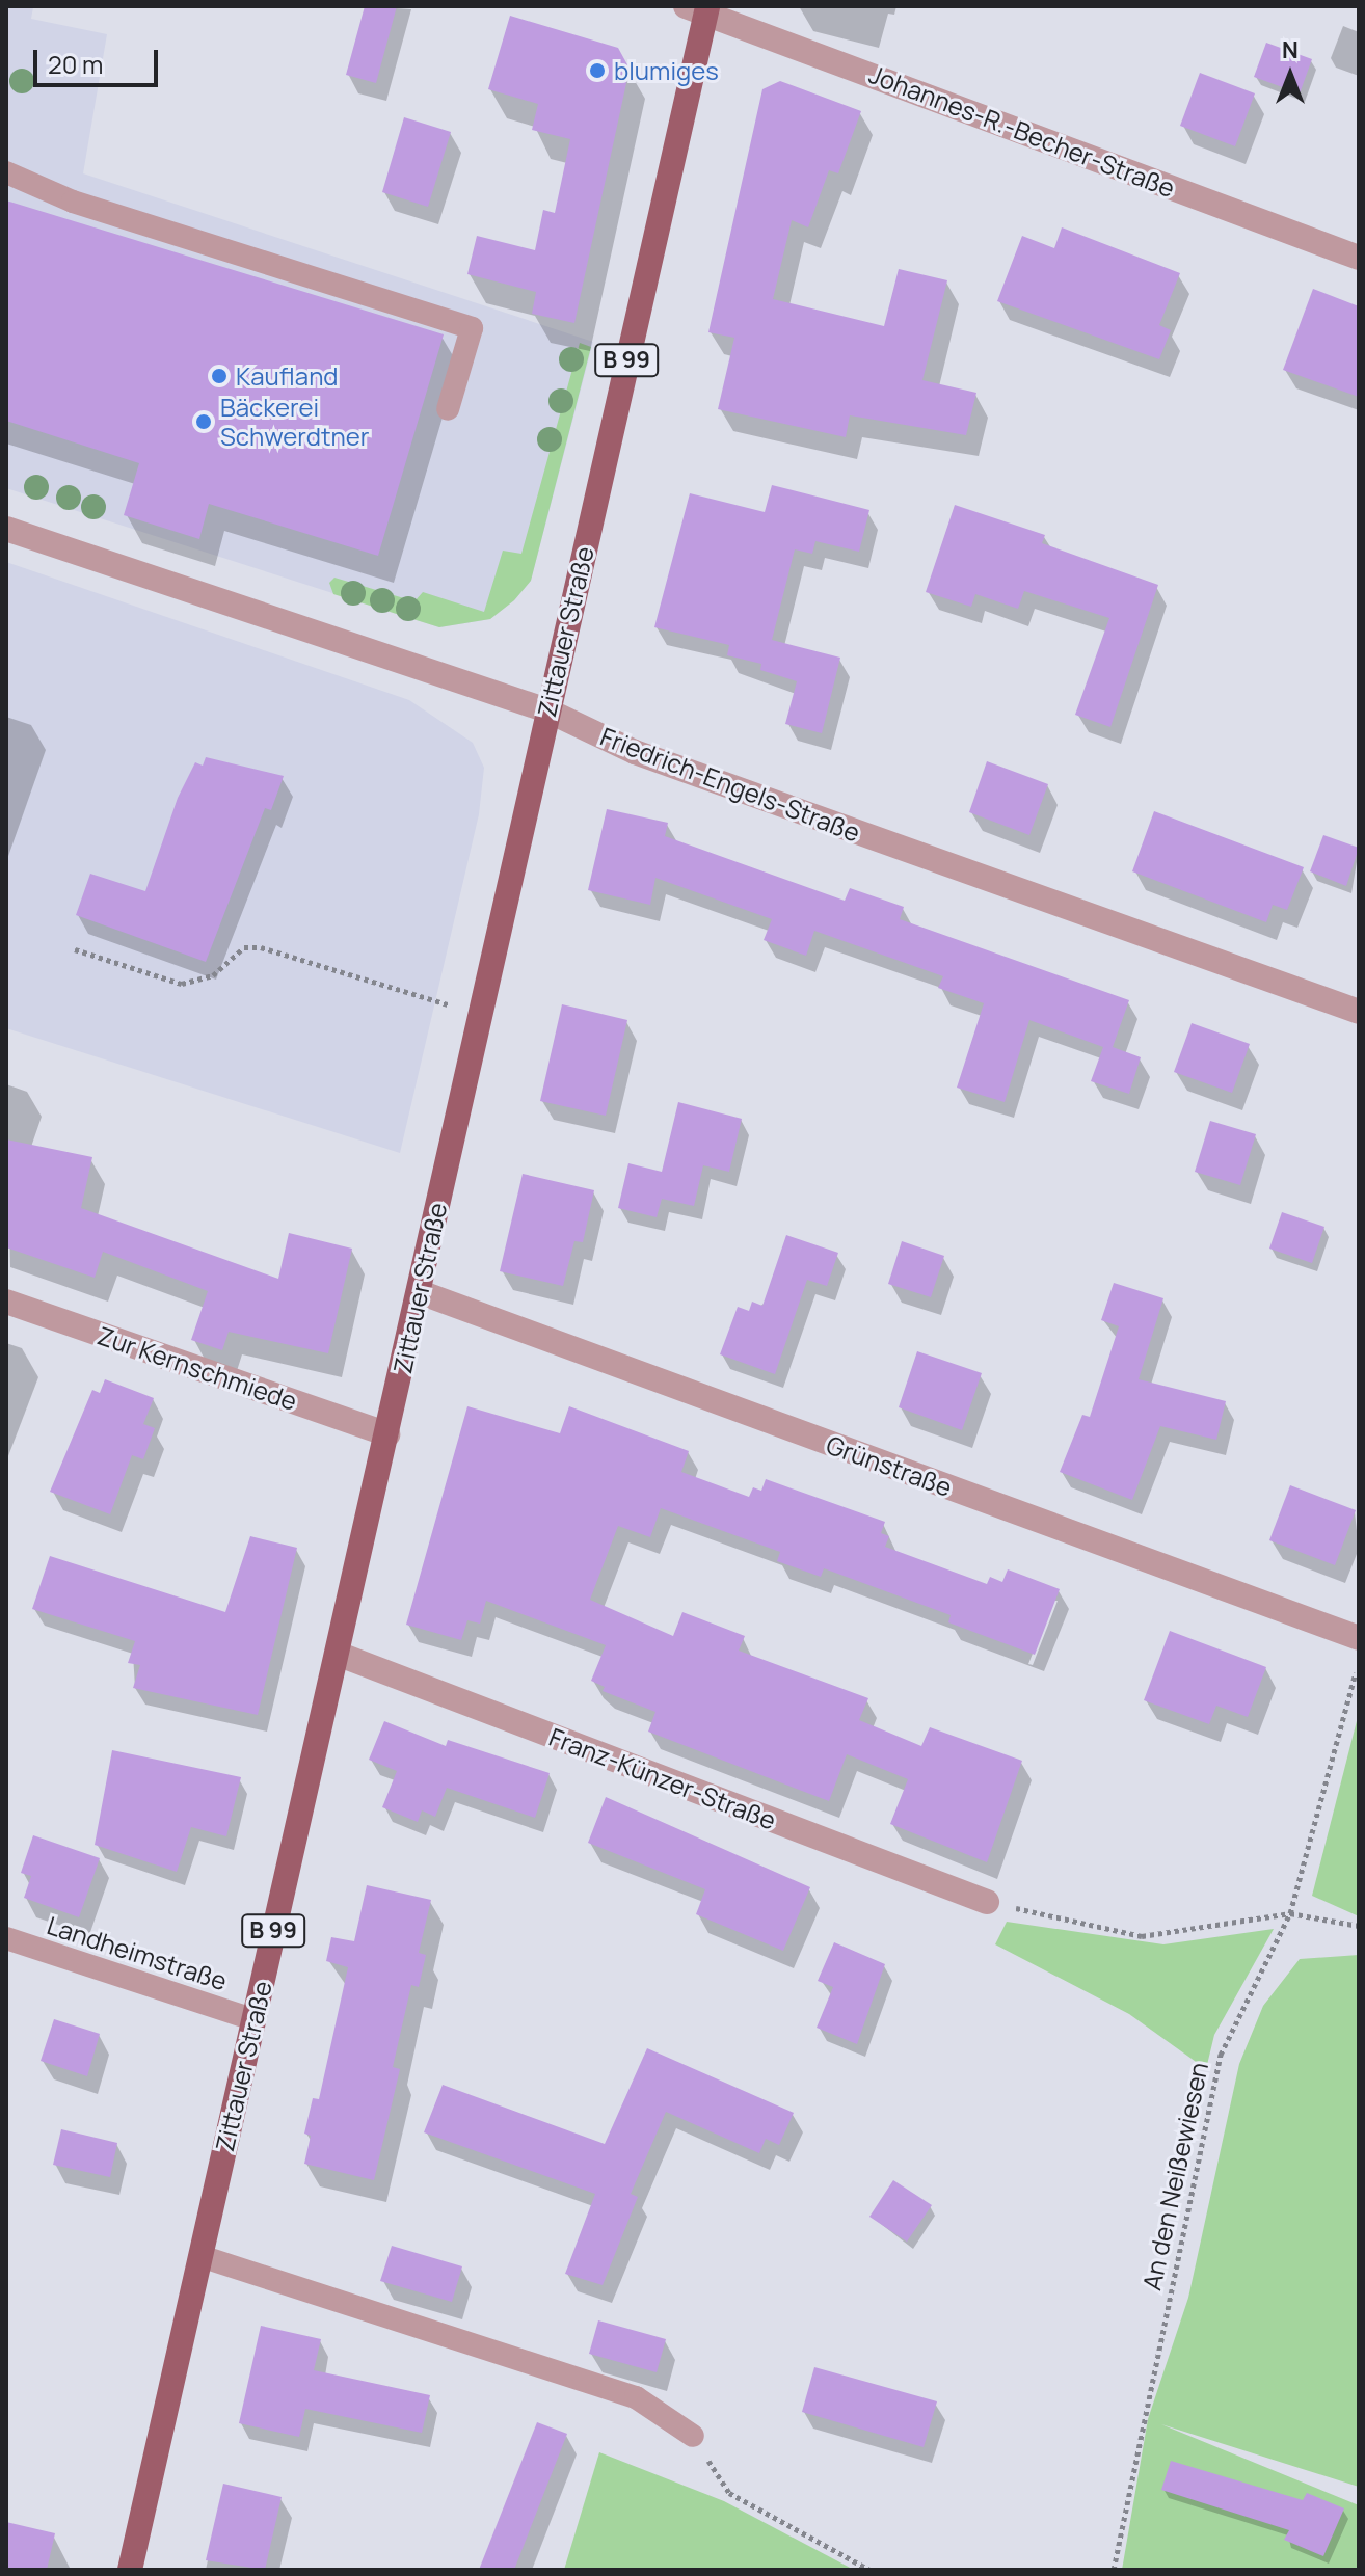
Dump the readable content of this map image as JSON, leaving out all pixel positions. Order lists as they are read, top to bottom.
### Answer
{
  "streets": {
    "main road": ["B 99", "Zittauer Straße"],
    "street": [
      "Johannes-R.-Becher-Straße",
      "Friedrich-Engels-Straße",
      "Zur Kernschmiede",
      "Grünstraße",
      "Franz-Künzer-Straße"
    ],
    "lane": ["Landheimstraße"],
    "path": ["An den Neißewiesen"]
  },
  "crossings": [
    ["Johannes-R.-Becher-Straße", "Zittauer Straße"],
    ["Zittauer Straße", "Friedrich-Engels-Straße"],
    ["Zittauer Straße", "Zur Kernschmiede"],
    ["Zittauer Straße", "Grünstraße"],
    ["Zittauer Straße", "Franz-Künzer-Straße"],
    ["Zittauer Straße", "Landheimstraße"]
  ],
  "places": ["blumiges", "Kaufland", "Bäckerei Schwerdtner"],
  "scale_bar": "20 m",
  "north": "top"
}
